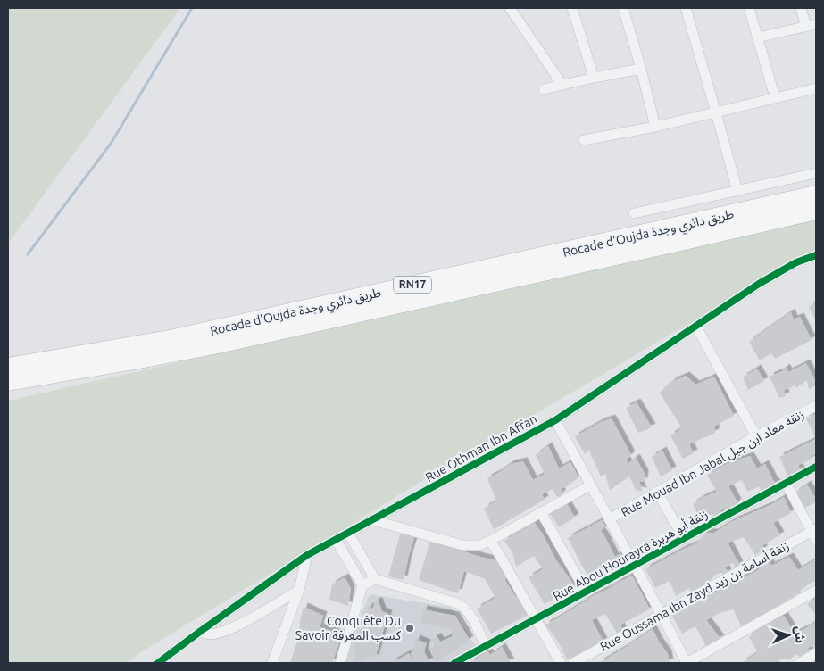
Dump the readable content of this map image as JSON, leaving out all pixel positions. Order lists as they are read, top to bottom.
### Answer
{
  "streets": {
    "highway": ["Rocade d'Oujda طريق دائري وجدة", "RN17"],
    "street": [
      "Rue Othman Ibn Affan",
      "Rue Mouad Ibn Jabal زنقة معاد ابن جبل",
      "Rue Abou Hourayra زنقة أبو هريرة",
      "Rue Oussama Ibn Zayd زنقة أسامة بن زيد"
    ]
  },
  "places": ["Conquête Du Savoir كسب المعرفة"],
  "north": "right"
}
